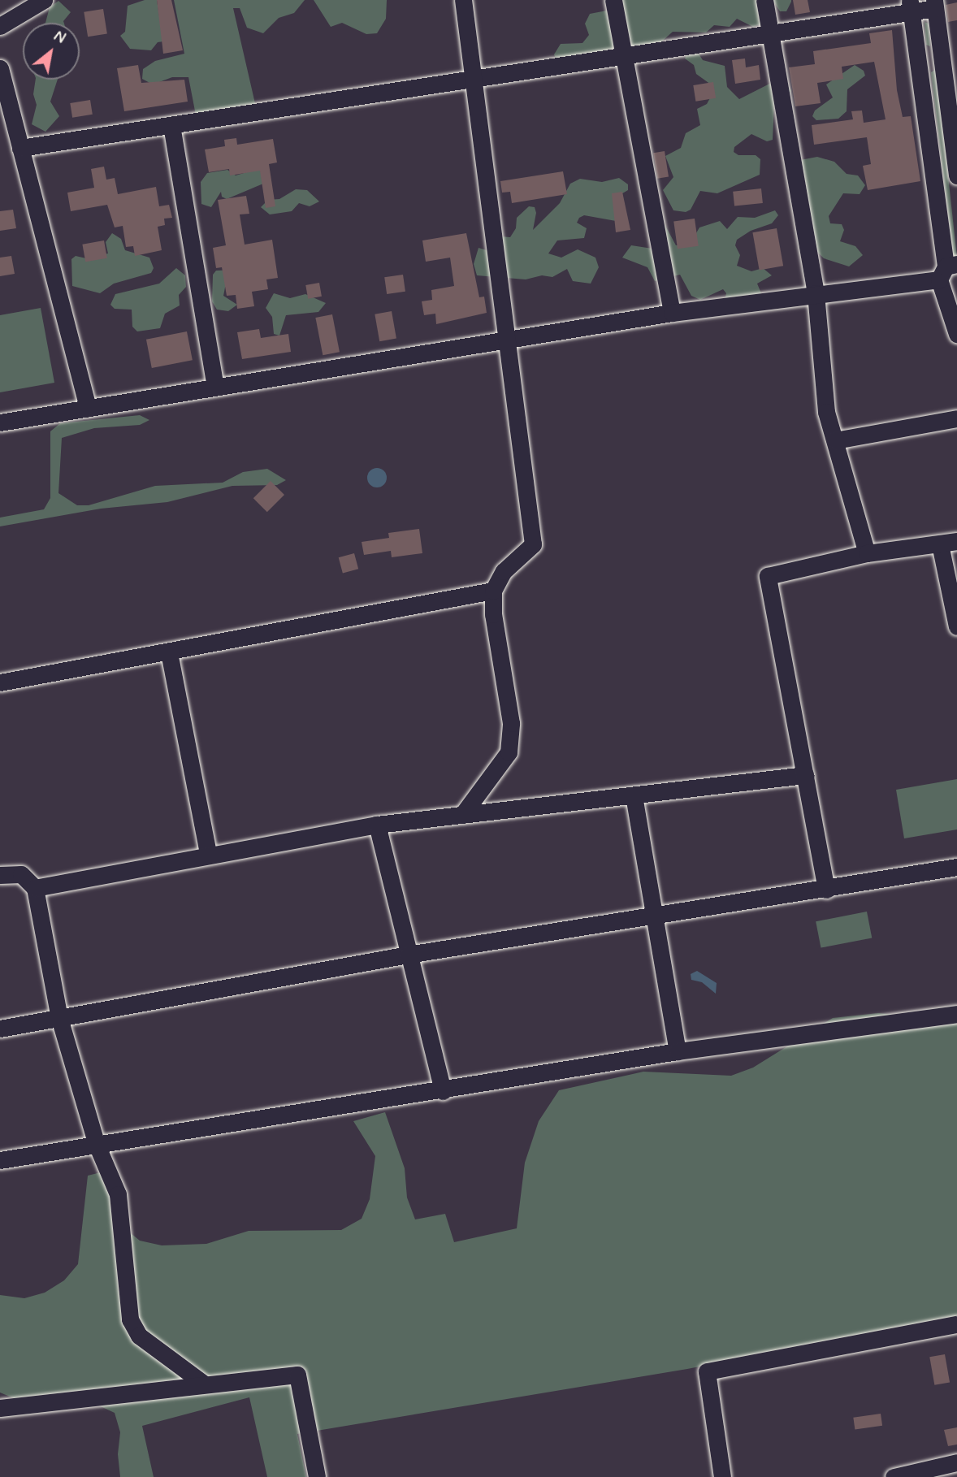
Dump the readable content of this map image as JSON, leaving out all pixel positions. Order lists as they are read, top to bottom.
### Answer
{
  "north": "top right"
}
